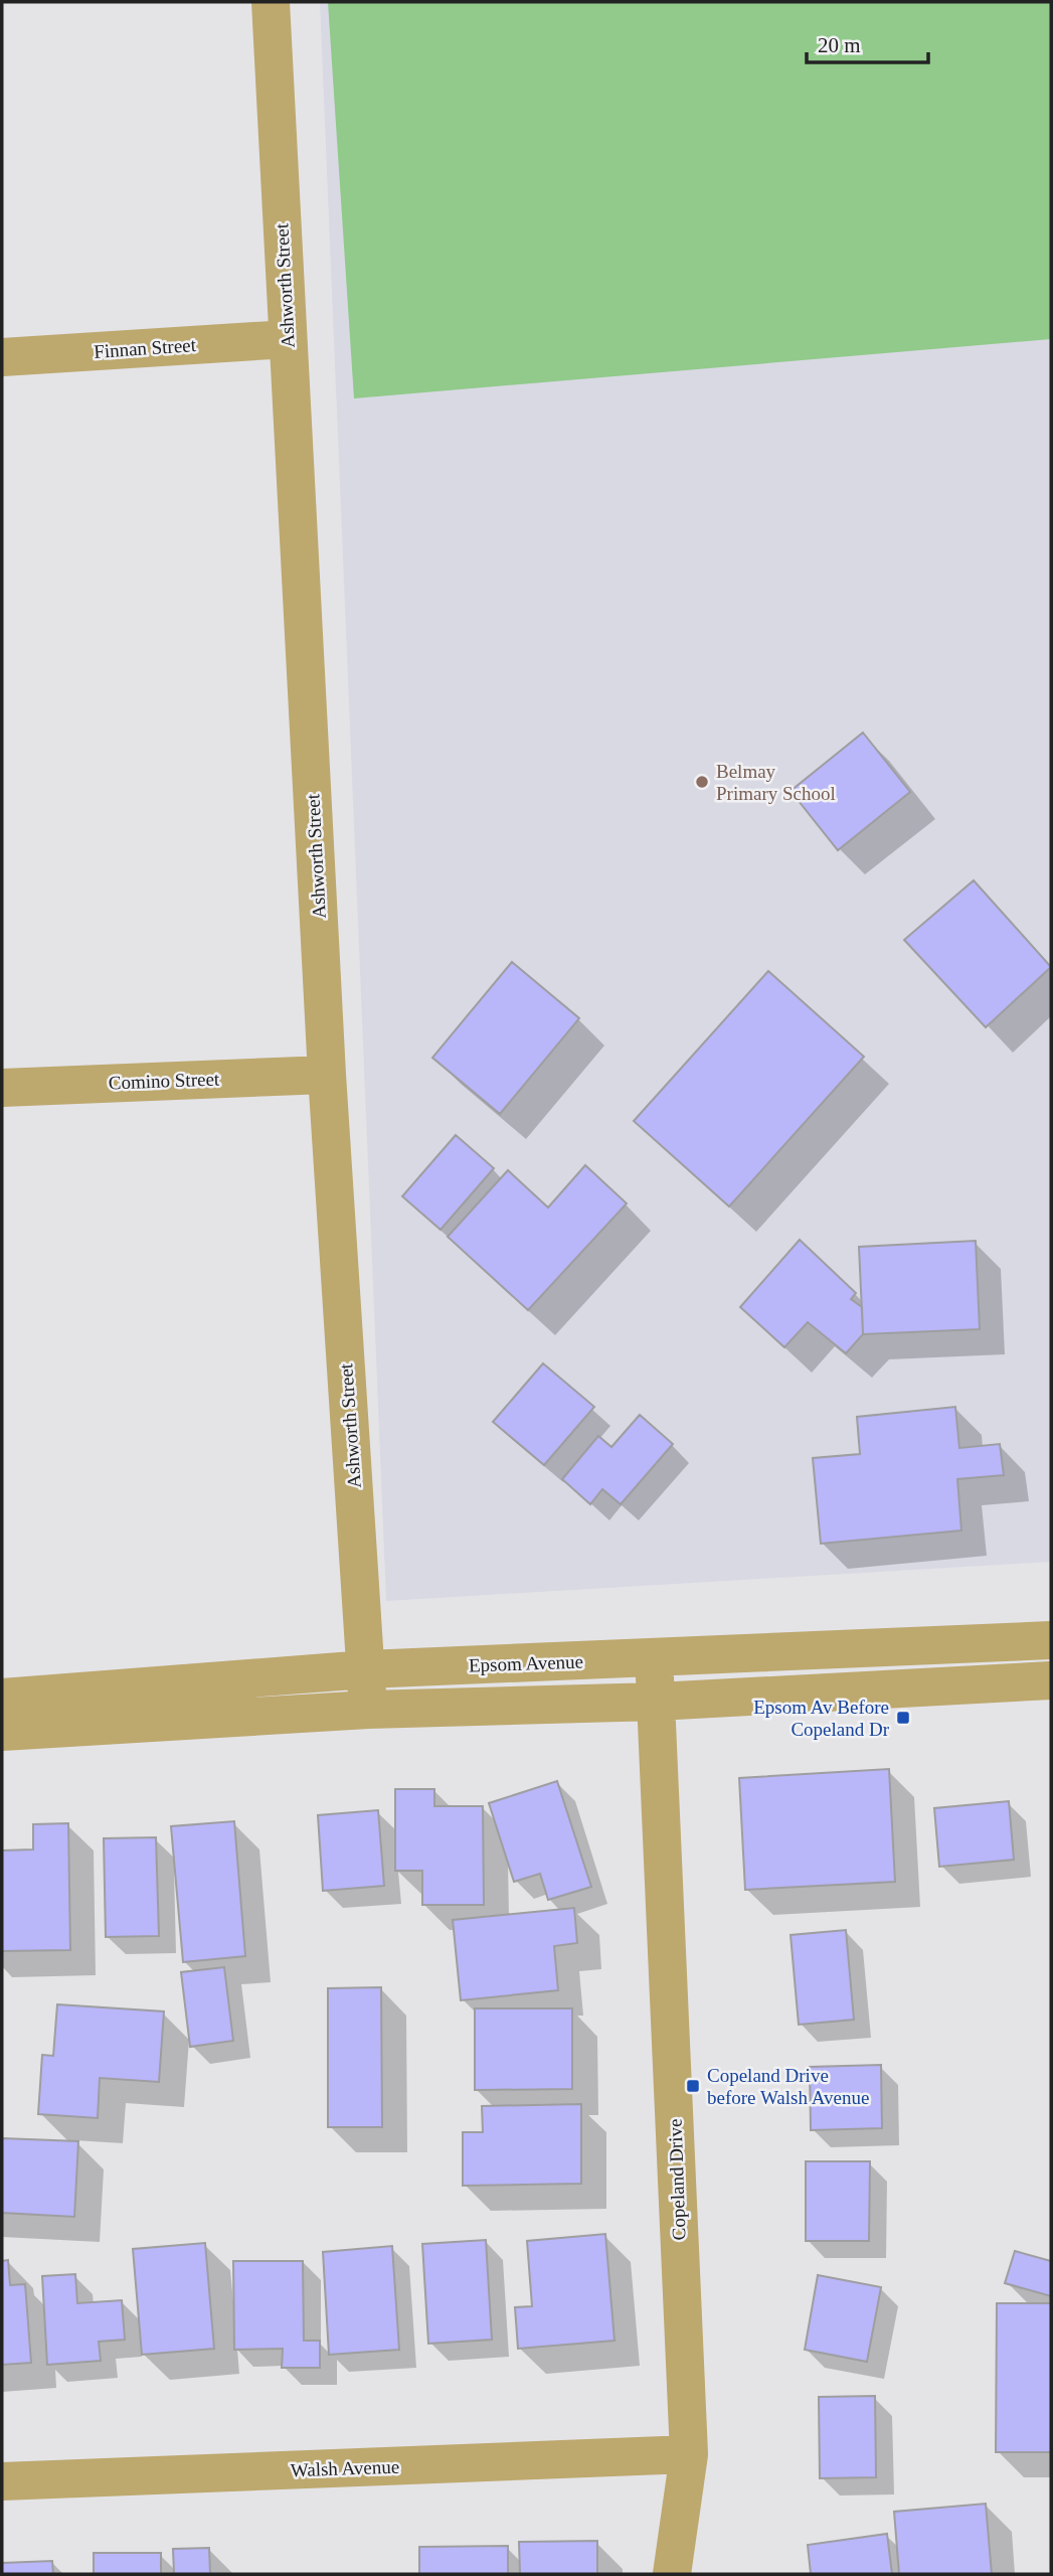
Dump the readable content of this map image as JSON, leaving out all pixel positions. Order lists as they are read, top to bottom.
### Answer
{
  "streets": {
    "street": [
      "Ashworth Street",
      "Finnan Street",
      "Comino Street",
      "Epsom Avenue",
      "Copeland Drive",
      "Walsh Avenue"
    ]
  },
  "crossings": [
    ["Ashworth Street", "Finnan Street"],
    ["Ashworth Street", "Comino Street"],
    ["Ashworth Street", "Epsom Avenue"],
    ["Epsom Avenue", "Copeland Drive"],
    ["Copeland Drive", "Walsh Avenue"]
  ],
  "places": {
    "other": ["Belmay Primary School"],
    "transit": ["Epsom Av Before Copeland Dr", "Copeland Drive before Walsh Avenue"]
  },
  "scale_bar": "20 m"
}
